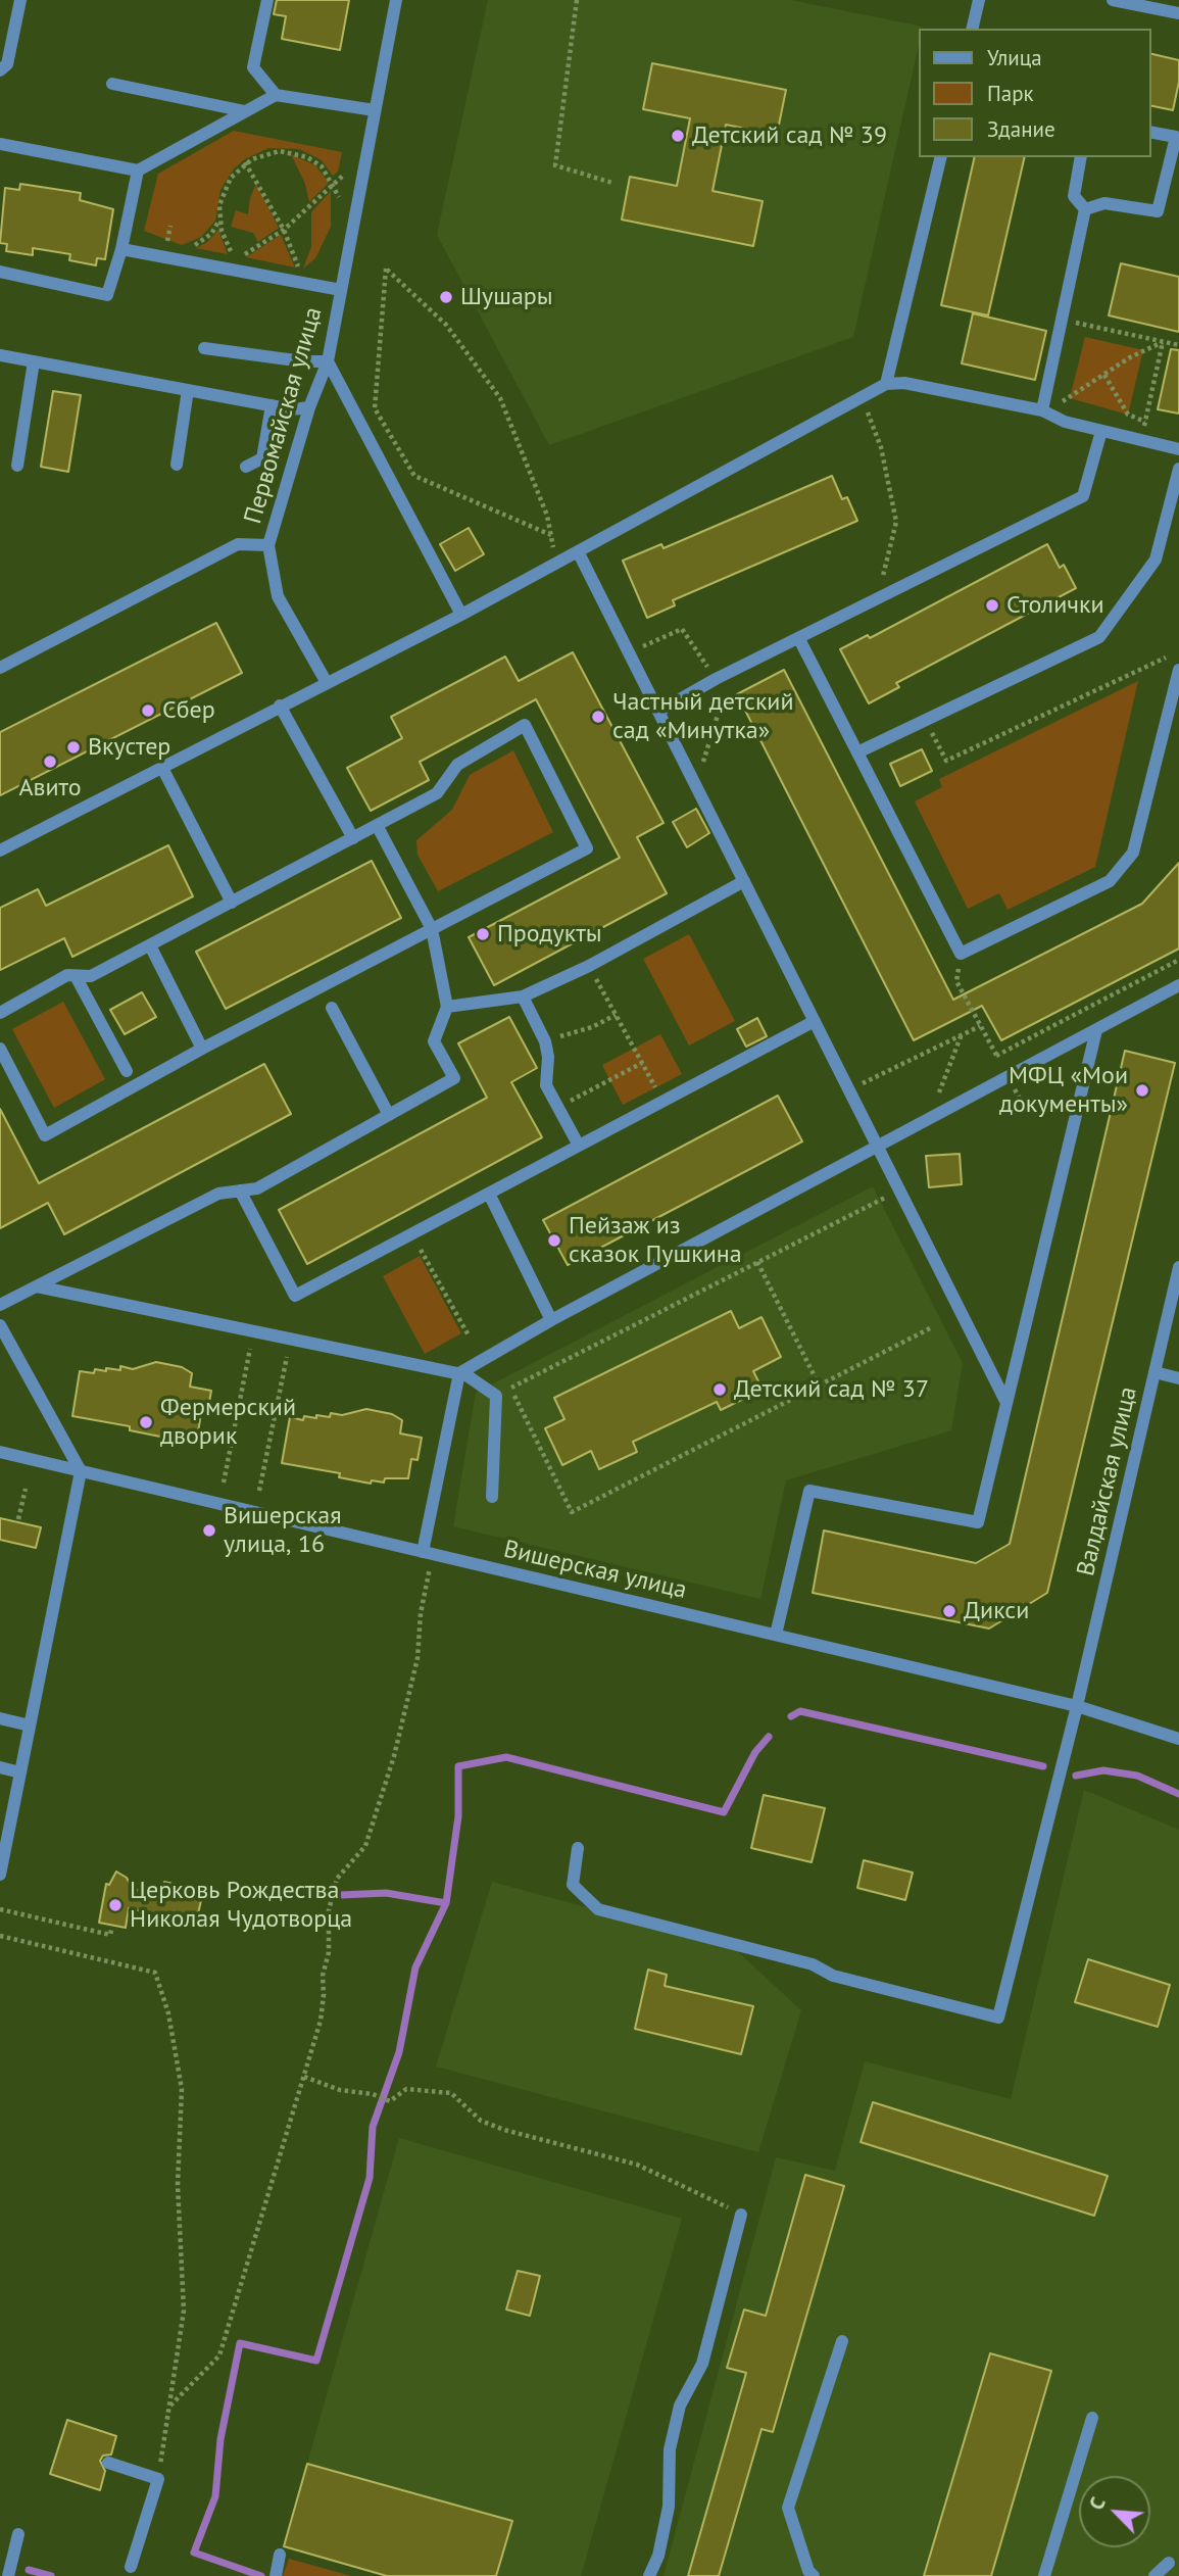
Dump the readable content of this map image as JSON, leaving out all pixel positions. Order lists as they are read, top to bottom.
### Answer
{
  "streets": {
    "street": ["Первомайская улица", "Валдайская улица", "Вишерская улица"]
  },
  "crossings": [
    ["Валдайская улица", "Вишерская улица"]
  ],
  "places": [
    "Детский сад № 39",
    "Шушары",
    "Столички",
    "Сбер",
    "Частный детский сад «Минутка»",
    "Вкустер",
    "Авито",
    "Продукты",
    "МФЦ «Мои документы»",
    "Пейзаж из сказок Пушкина",
    "Детский сад № 37",
    "Фермерский дворик",
    "Вишерская улица, 16",
    "Дикси",
    "Церковь Рождества Николая Чудотворца"
  ],
  "legend": ["Улица", "Парк", "Здание"],
  "north": "top left"
}
